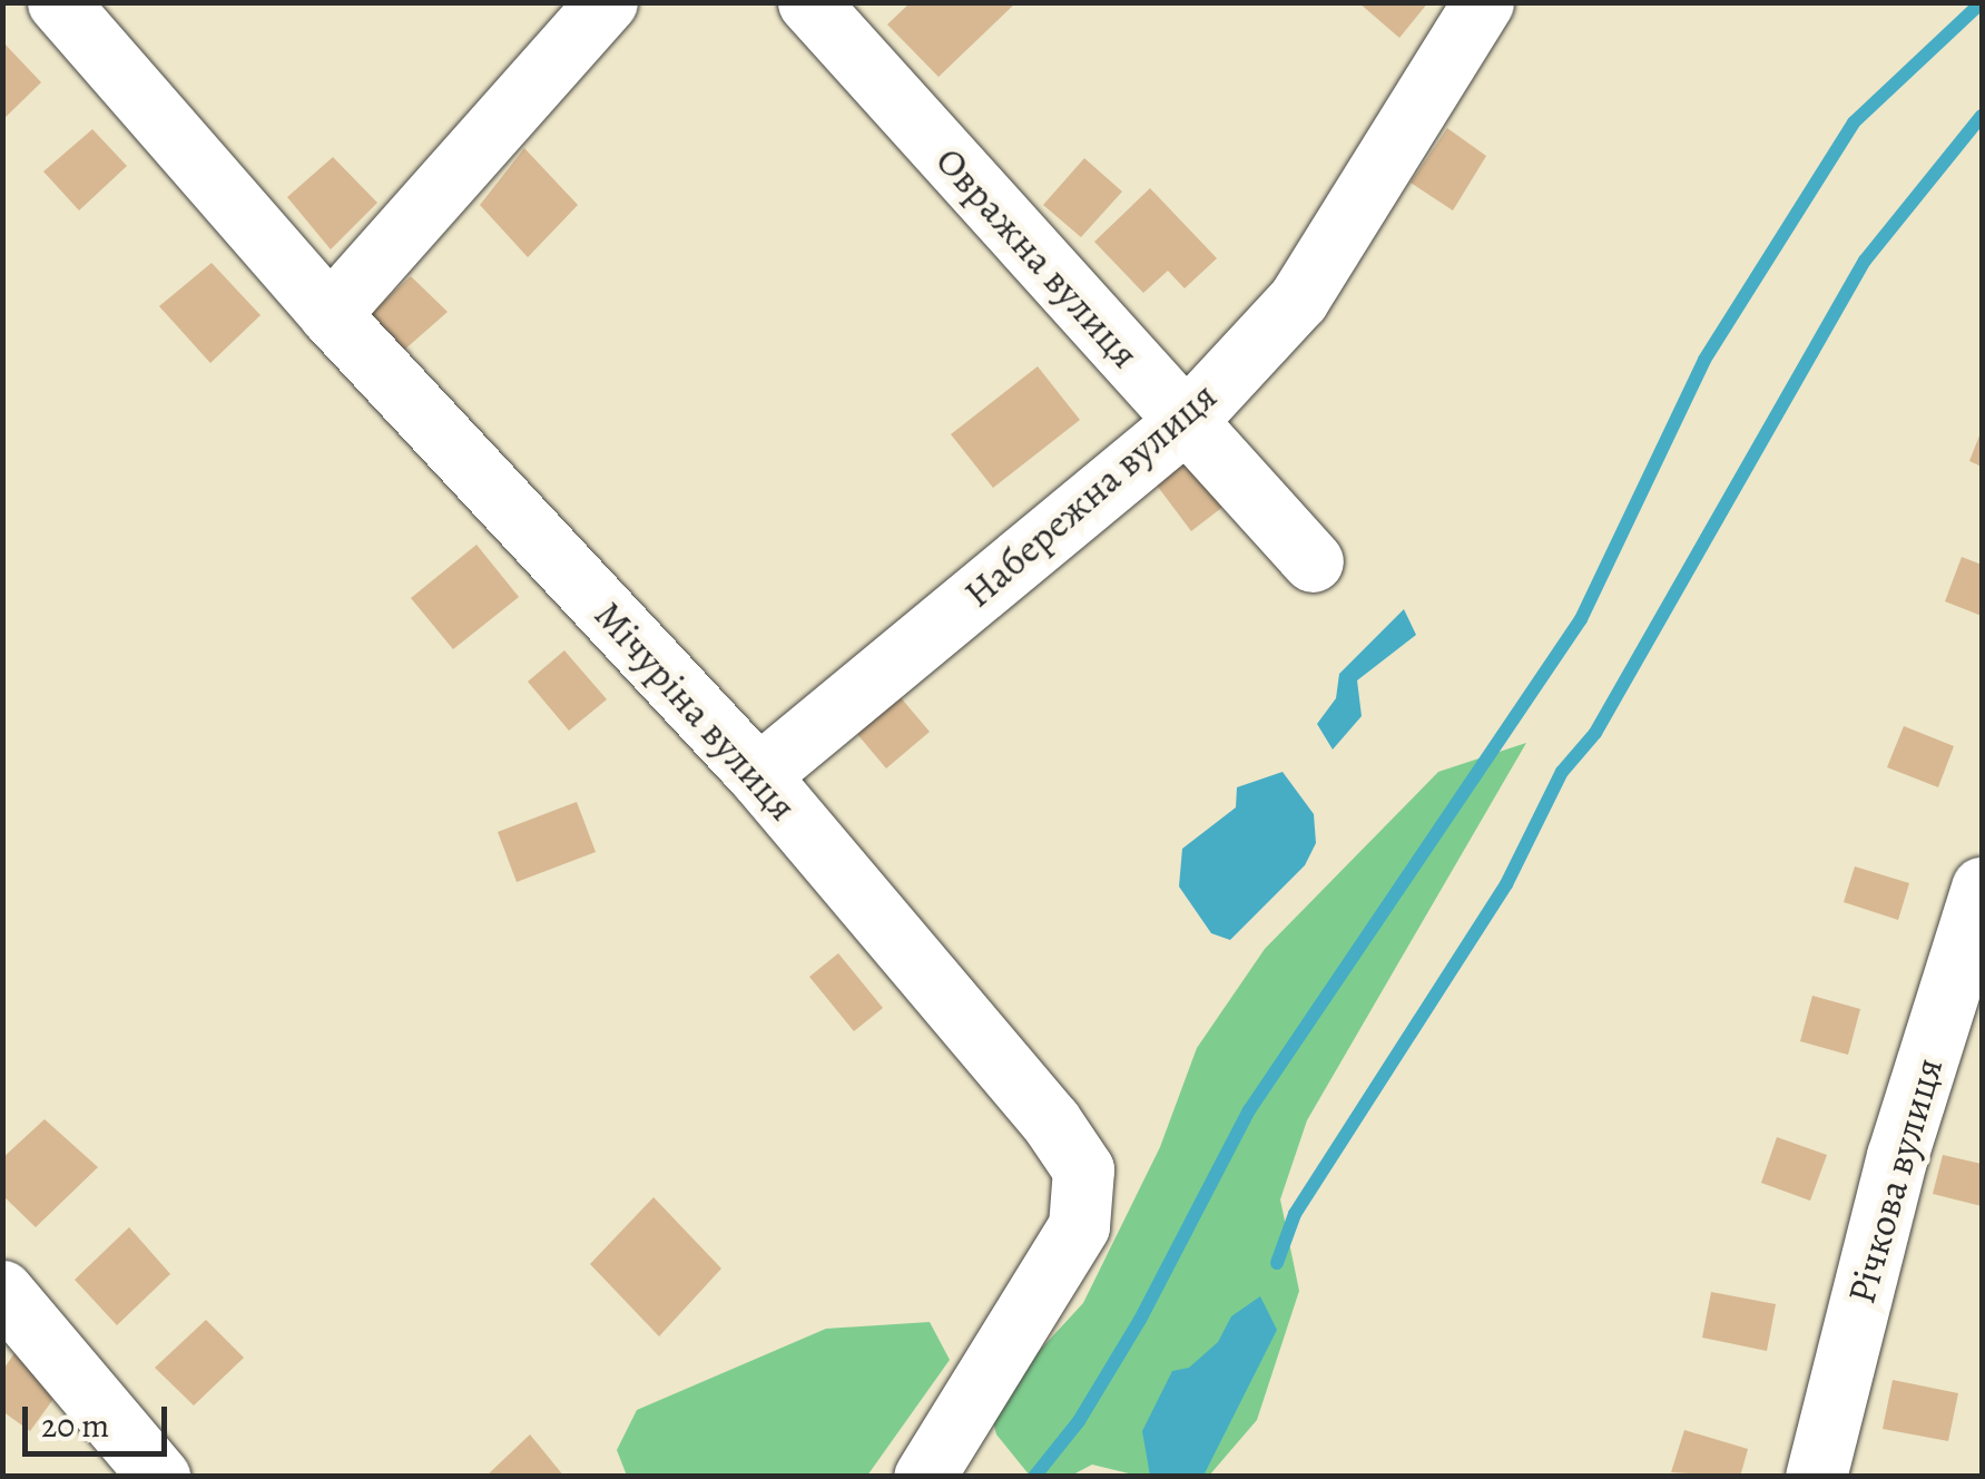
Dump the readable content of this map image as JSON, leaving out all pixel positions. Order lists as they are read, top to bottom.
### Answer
{
  "streets": {
    "street": [
      "Овражна вулиця",
      "Набережна вулиця",
      "Мічуріна вулиця",
      "Річкова вулиця"
    ]
  },
  "crossings": [
    ["Овражна вулиця", "Набережна вулиця"],
    ["Набережна вулиця", "Мічуріна вулиця"]
  ],
  "scale_bar": "20 m"
}
